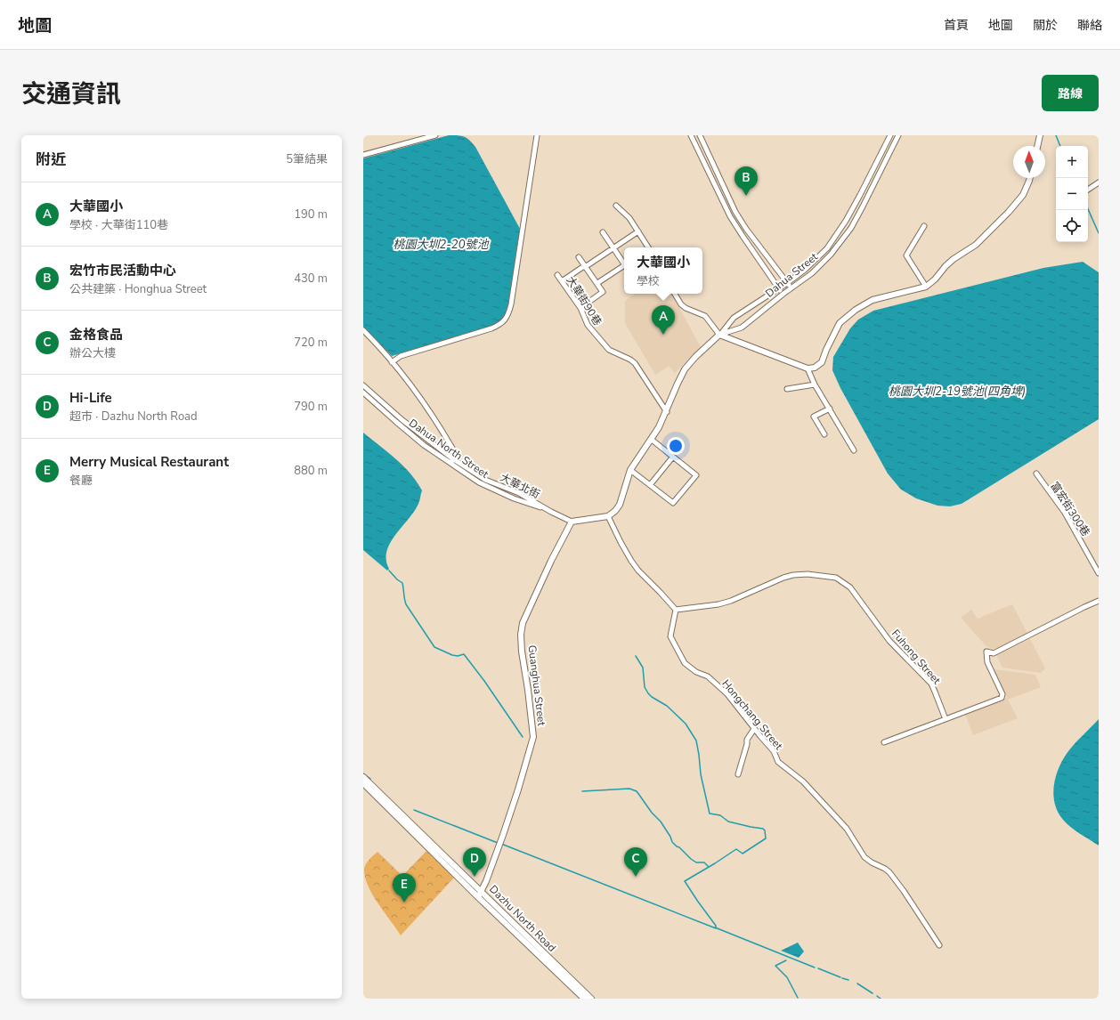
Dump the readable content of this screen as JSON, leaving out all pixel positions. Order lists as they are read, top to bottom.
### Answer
{
  "streets": {
    "street": [
      "Dahua Street",
      "大華街90巷",
      "Dahua North Street",
      "大華北街",
      "富宏街300巷",
      "Fuhong Street",
      "Guanghua Street",
      "Hongchang Street",
      "Dazhu North Road"
    ]
  },
  "crossings": [
    ["Dahua Street", "大華街90巷"],
    ["Dahua North Street", "大華北街"],
    ["大華北街", "Guanghua Street"],
    ["Fuhong Street", "Hongchang Street"],
    ["Guanghua Street", "Dazhu North Road"]
  ],
  "water": ["桃園大圳2-20號池", "桃園大圳2-19號池(四角埤)"],
  "north": "top",
  "page": {
    "header": "地圖",
    "nav": [
      "首頁",
      "地圖",
      "關於",
      "聯絡"
    ],
    "title": "交通資訊",
    "buttons": "路線",
    "heading": ["附近", "5筆結果"],
    "map_buttons": ["+", "−"],
    "pins": [
      "B",
      "A",
      "C",
      "D",
      "E"
    ],
    "list": [
      {
        "mark": "A",
        "name": "大華國小",
        "note": "學校 · 大華街110巷",
        "value": "190 m"
      },
      {
        "mark": "B",
        "name": "宏竹市民活動中心",
        "note": "公共建築 · Honghua Street",
        "value": "430 m"
      },
      {
        "mark": "C",
        "name": "金格食品",
        "note": "辦公大樓",
        "value": "720 m"
      },
      {
        "mark": "D",
        "name": "Hi-Life",
        "note": "超市 · Dazhu North Road",
        "value": "790 m"
      },
      {
        "mark": "E",
        "name": "Merry Musical Restaurant",
        "note": "餐廳",
        "value": "880 m"
      }
    ],
    "popup": ["大華國小", "學校"]
  }
}
